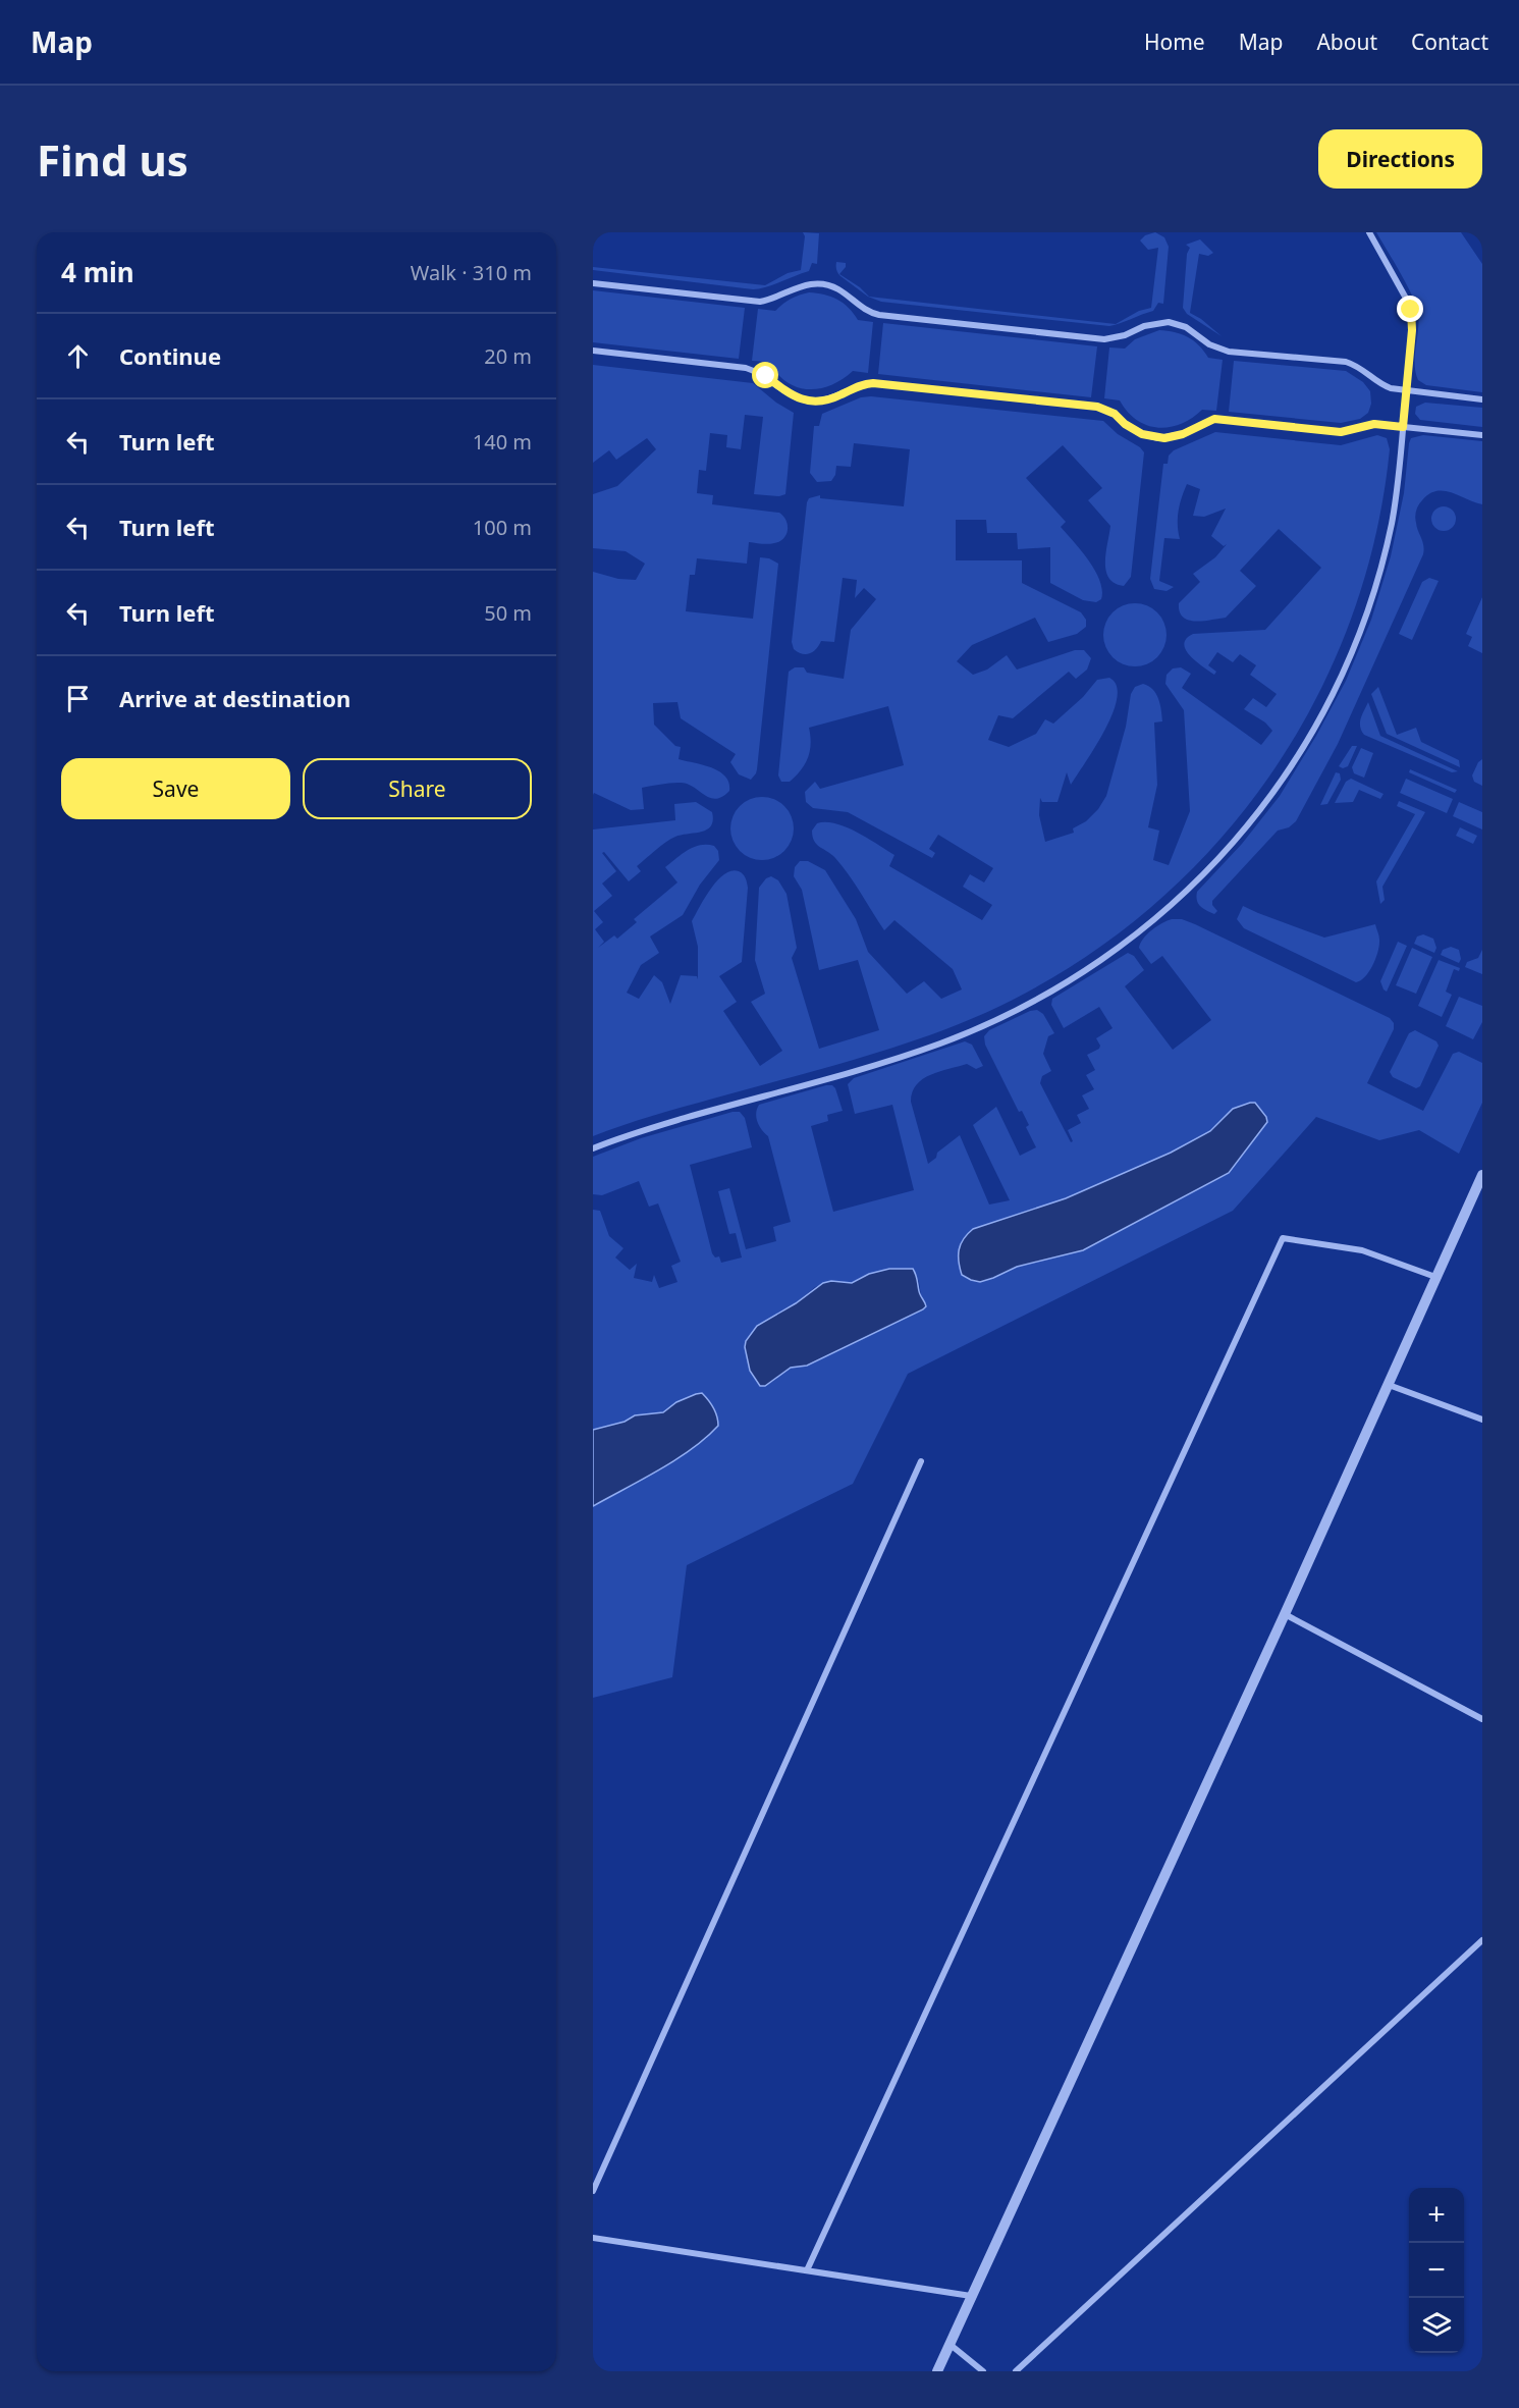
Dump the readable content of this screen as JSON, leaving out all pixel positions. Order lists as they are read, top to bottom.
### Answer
{
  "page": {
    "header": "Map",
    "nav": [
      "Home",
      "Map",
      "About",
      "Contact"
    ],
    "buttons": [
      "Directions",
      ["Save", "Share"]
    ],
    "title": "Find us",
    "heading": ["4 min", "Walk · 310 m"],
    "list": [
      ["Continue", "20 m"],
      ["Turn left", "140 m"],
      ["Turn left", "100 m"],
      ["Turn left", "50 m"],
      "Arrive at destination"
    ],
    "map_buttons": ["+", "−"]
  }
}
